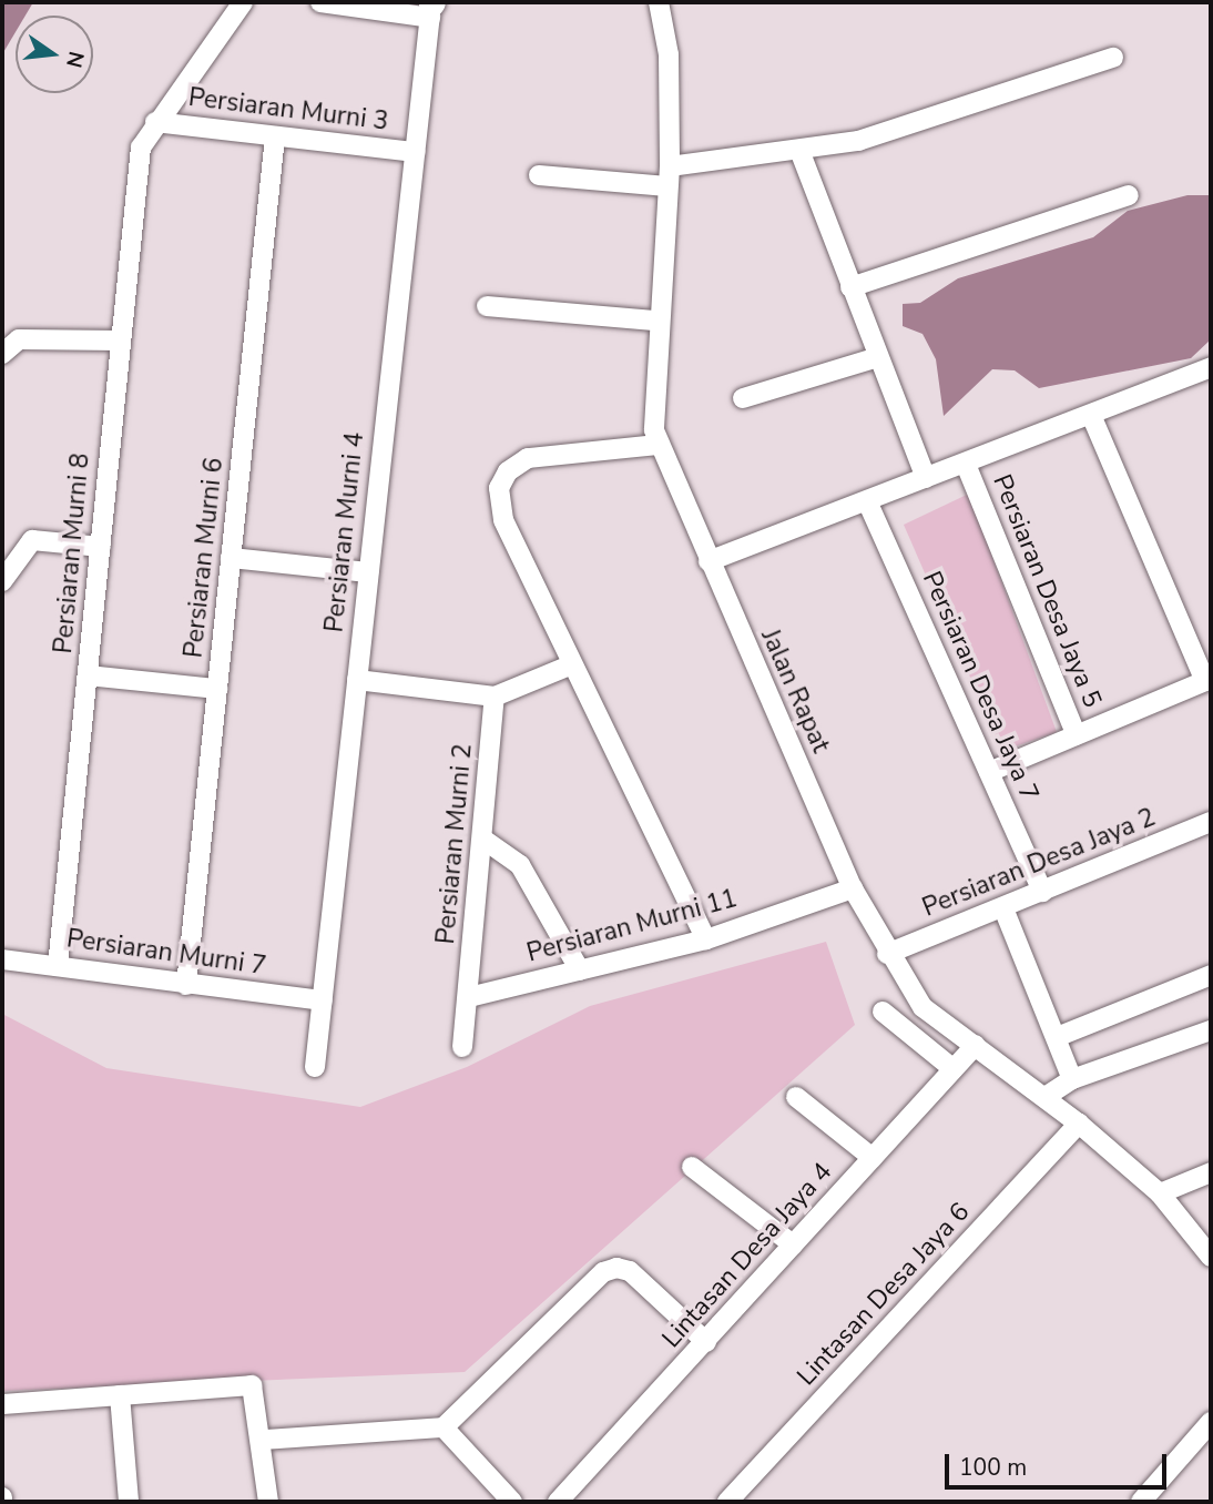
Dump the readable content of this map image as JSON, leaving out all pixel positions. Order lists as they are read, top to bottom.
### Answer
{
  "streets": {
    "street": [
      "Persiaran Murni 3",
      "Persiaran Murni 4",
      "Persiaran Murni 8",
      "Persiaran Murni 6",
      "Persiaran Desa Jaya 5",
      "Persiaran Desa Jaya 7",
      "Jalan Rapat",
      "Persiaran Murni 2",
      "Persiaran Desa Jaya 2",
      "Persiaran Murni 11",
      "Persiaran Murni 7",
      "Lintasan Desa Jaya 4",
      "Lintasan Desa Jaya 6"
    ]
  },
  "crossings": [
    ["Persiaran Murni 3", "Persiaran Murni 4"],
    ["Persiaran Murni 3", "Persiaran Murni 8"],
    ["Persiaran Murni 3", "Persiaran Murni 6"],
    ["Persiaran Murni 4", "Persiaran Murni 7"],
    ["Persiaran Murni 8", "Persiaran Murni 7"],
    ["Persiaran Murni 6", "Persiaran Murni 7"],
    ["Persiaran Desa Jaya 7", "Persiaran Desa Jaya 2"],
    ["Jalan Rapat", "Persiaran Desa Jaya 2"],
    ["Jalan Rapat", "Persiaran Murni 11"],
    ["Jalan Rapat", "Lintasan Desa Jaya 4"],
    ["Jalan Rapat", "Lintasan Desa Jaya 6"],
    ["Persiaran Murni 2", "Persiaran Murni 11"]
  ],
  "scale_bar": "100 m",
  "north": "right"
}
